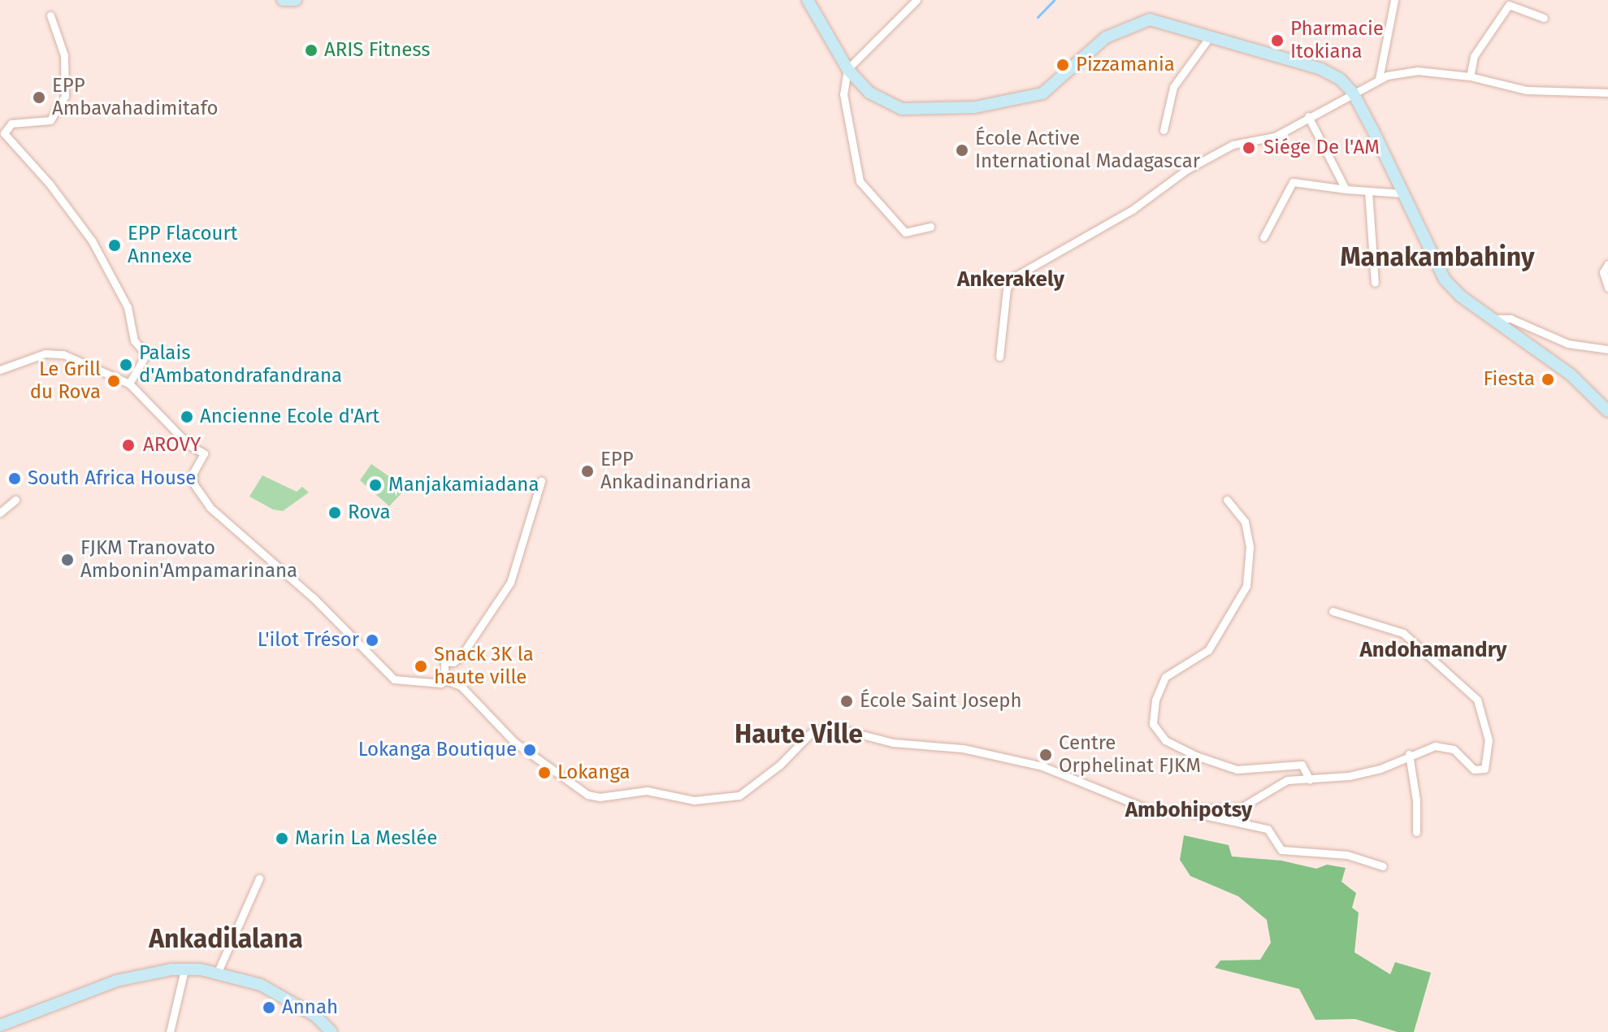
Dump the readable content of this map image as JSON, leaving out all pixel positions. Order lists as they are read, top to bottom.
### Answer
{
  "districts": [
    "Manakambahiny",
    "Ankerakely",
    "Andohamandry",
    "Haute Ville",
    "Ambohipotsy",
    "Ankadilalana"
  ],
  "places": [
    "Pharmacie Itokiana",
    "ARIS Fitness",
    "Pizzamania",
    "EPP Ambavahadimitafo",
    "Siége De l'AM",
    "École Active International Madagascar",
    "EPP Flacourt Annexe",
    "Palais d'Ambatondrafandrana",
    "Fiesta",
    "Le Grill du Rova",
    "Ancienne Ecole d'Art",
    "AROVY",
    "EPP Ankadinandriana",
    "South Africa House",
    "Manjakamiadana",
    "Rova",
    "FJKM Tranovato Ambonin'Ampamarinana",
    "L'ilot Trésor",
    "Snack 3K la haute ville",
    "École Saint Joseph",
    "Lokanga Boutique",
    "Centre Orphelinat FJKM",
    "Lokanga",
    "Marin La Meslée",
    "Annah"
  ]
}
